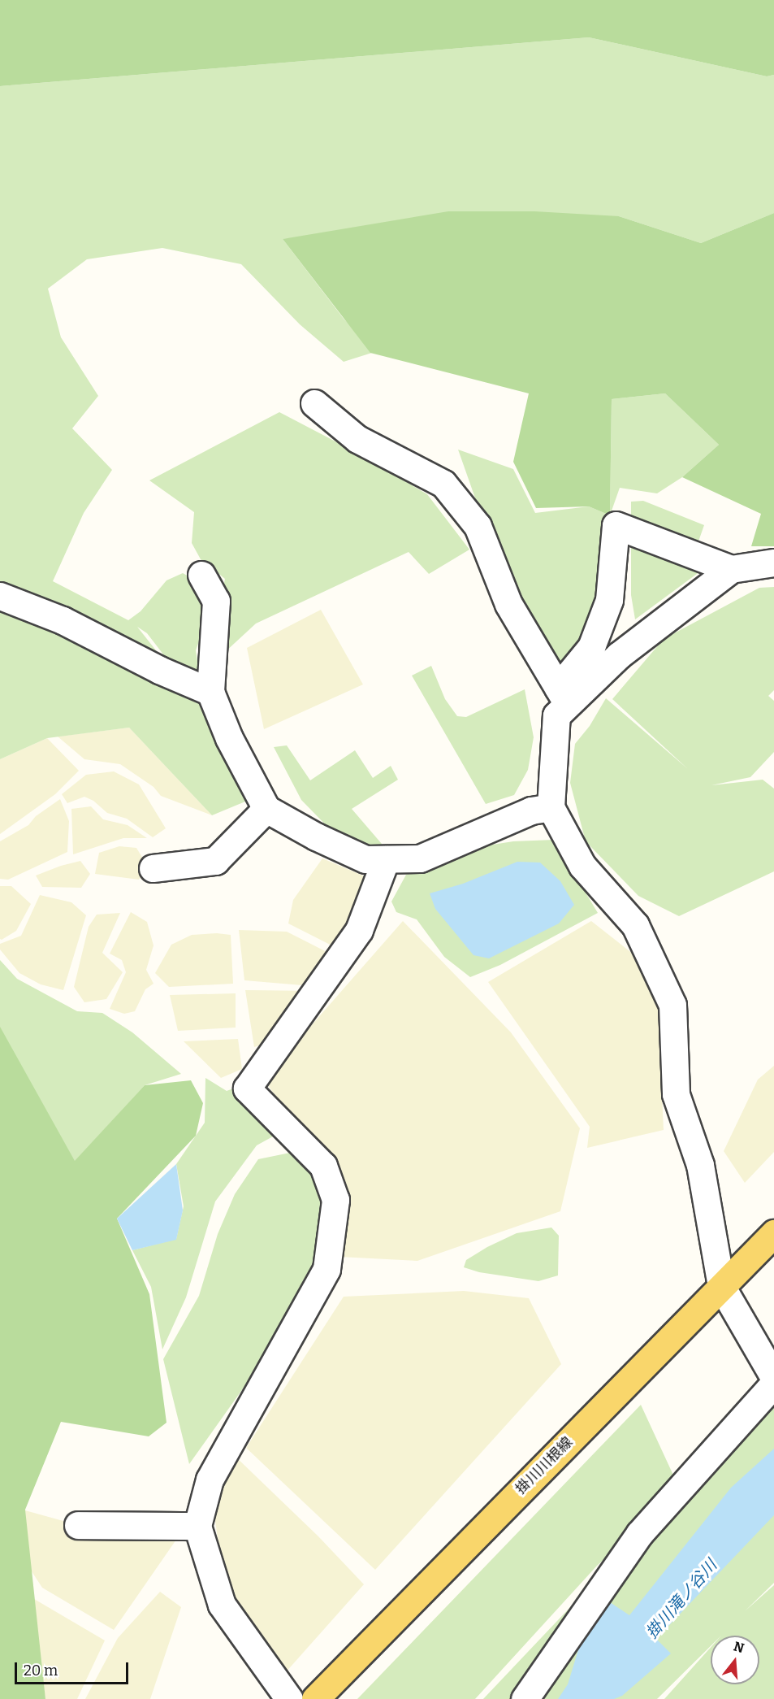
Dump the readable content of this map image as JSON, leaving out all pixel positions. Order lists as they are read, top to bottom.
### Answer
{
  "streets": {
    "main road": ["掛川川根線"]
  },
  "water": ["掛川滝ノ谷川"],
  "scale_bar": "20 m",
  "north": "top"
}
